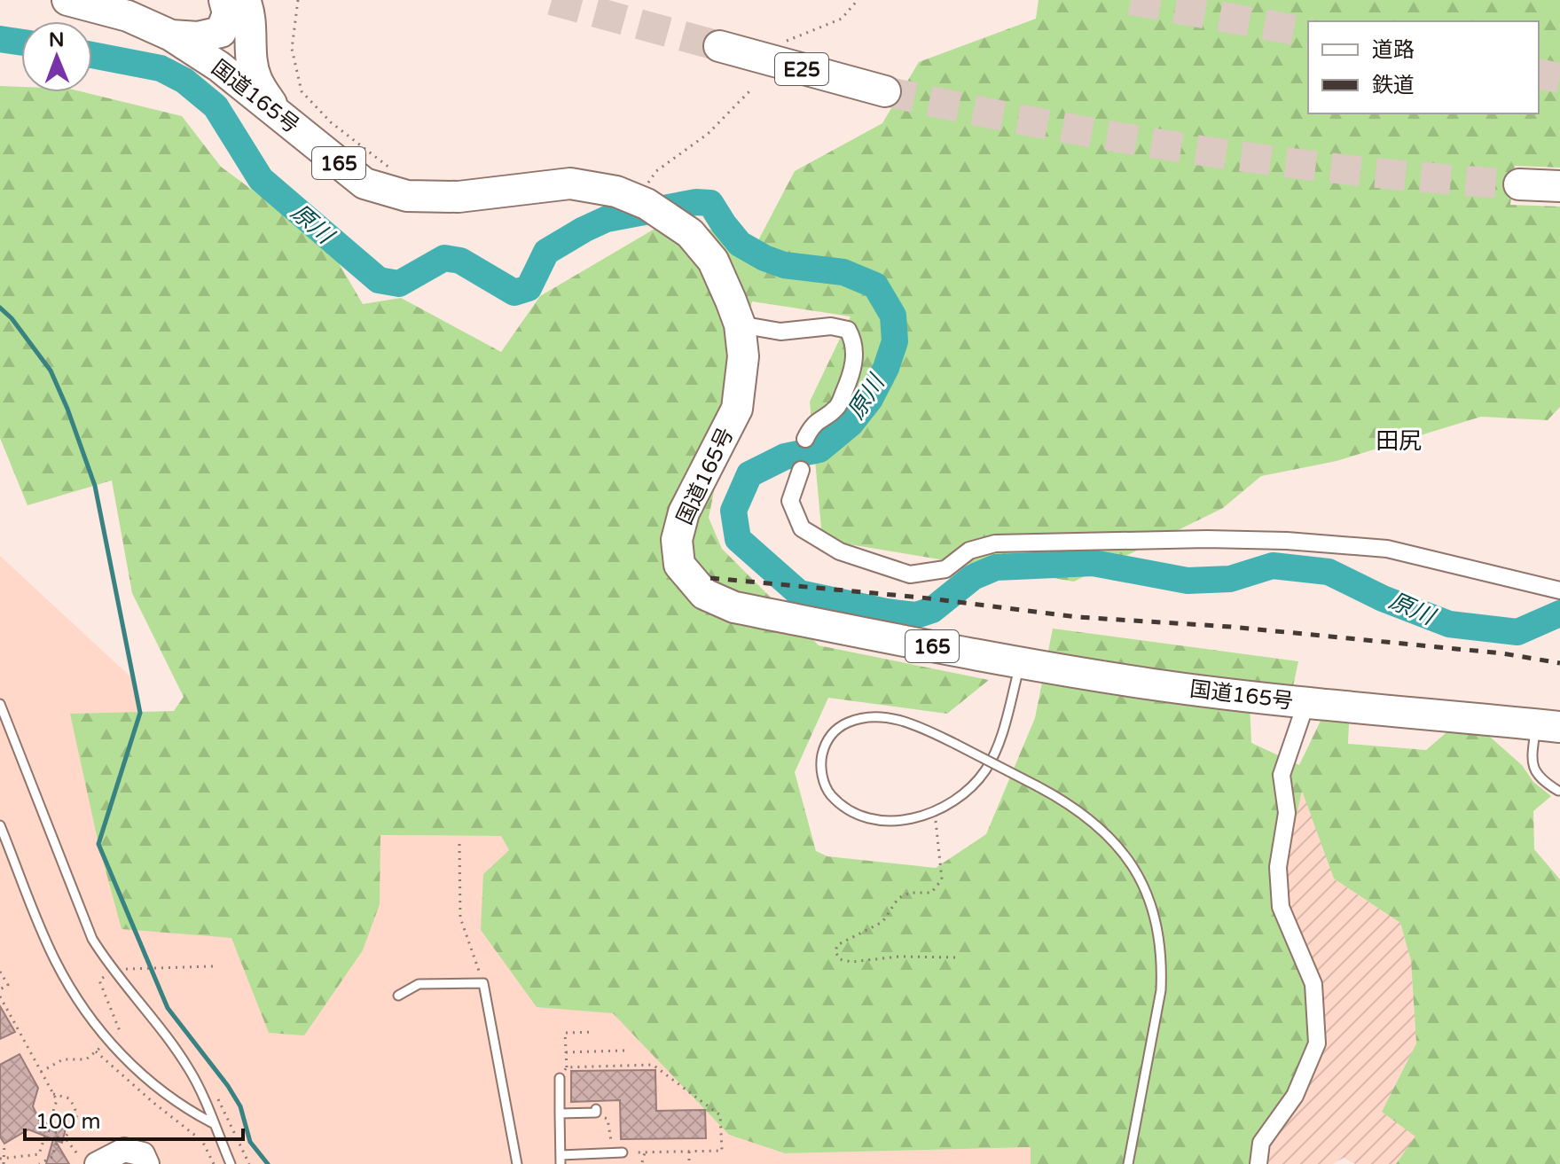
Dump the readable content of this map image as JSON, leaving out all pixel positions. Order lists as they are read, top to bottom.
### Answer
{
  "streets": {
    "highway": ["E25", "国道165号", "165"]
  },
  "districts": ["田尻"],
  "water": ["原川"],
  "legend": ["道路", "鉄道"],
  "scale_bar": "100 m",
  "north": "top"
}
